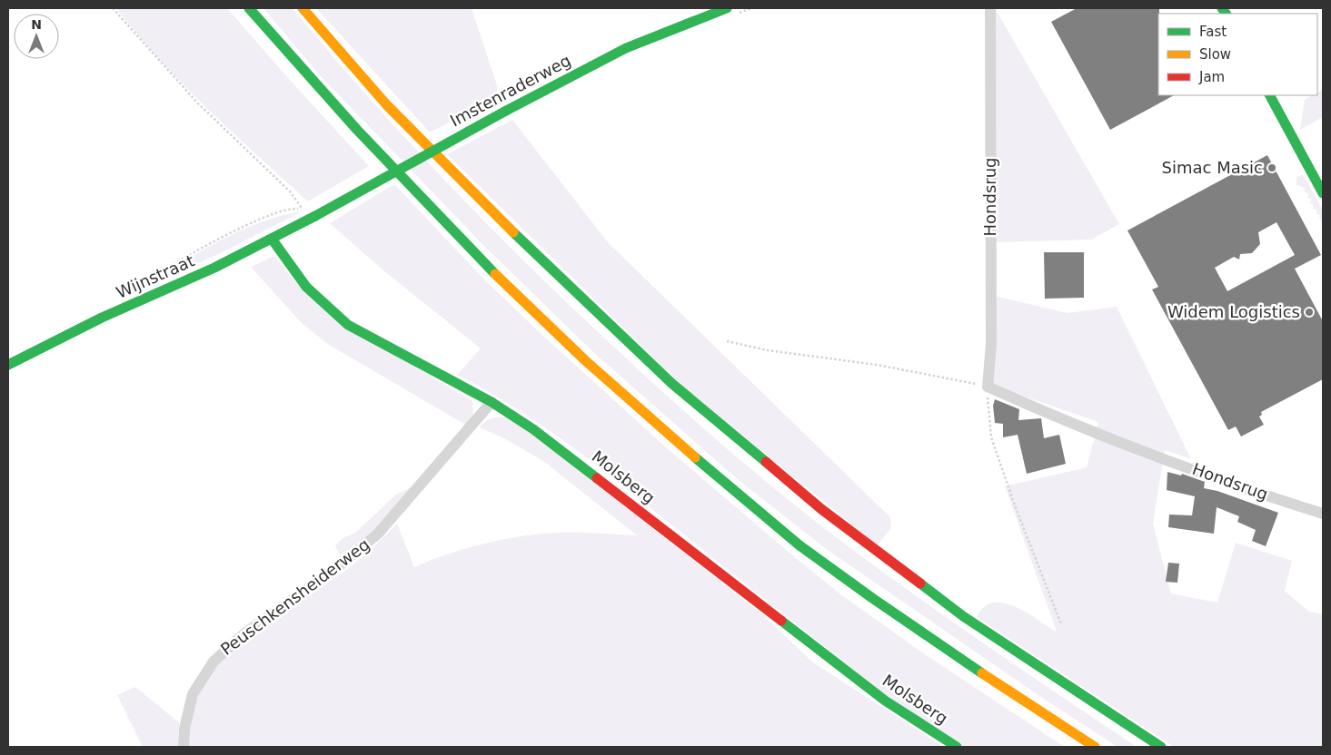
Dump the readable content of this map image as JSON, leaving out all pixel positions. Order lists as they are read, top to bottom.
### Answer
{
  "streets": {
    "main road": ["Imstenraderweg", "Wijnstraat", "Molsberg"],
    "street": ["Hondsrug", "Peuschkensheiderweg"]
  },
  "crossings": [
    ["Imstenraderweg", "Wijnstraat"],
    ["Wijnstraat", "Molsberg"],
    ["Molsberg", "Peuschkensheiderweg"]
  ],
  "places": ["Simac Masic", "Widem Logistics"],
  "legend": ["Fast", "Slow", "Jam"],
  "north": "top"
}
